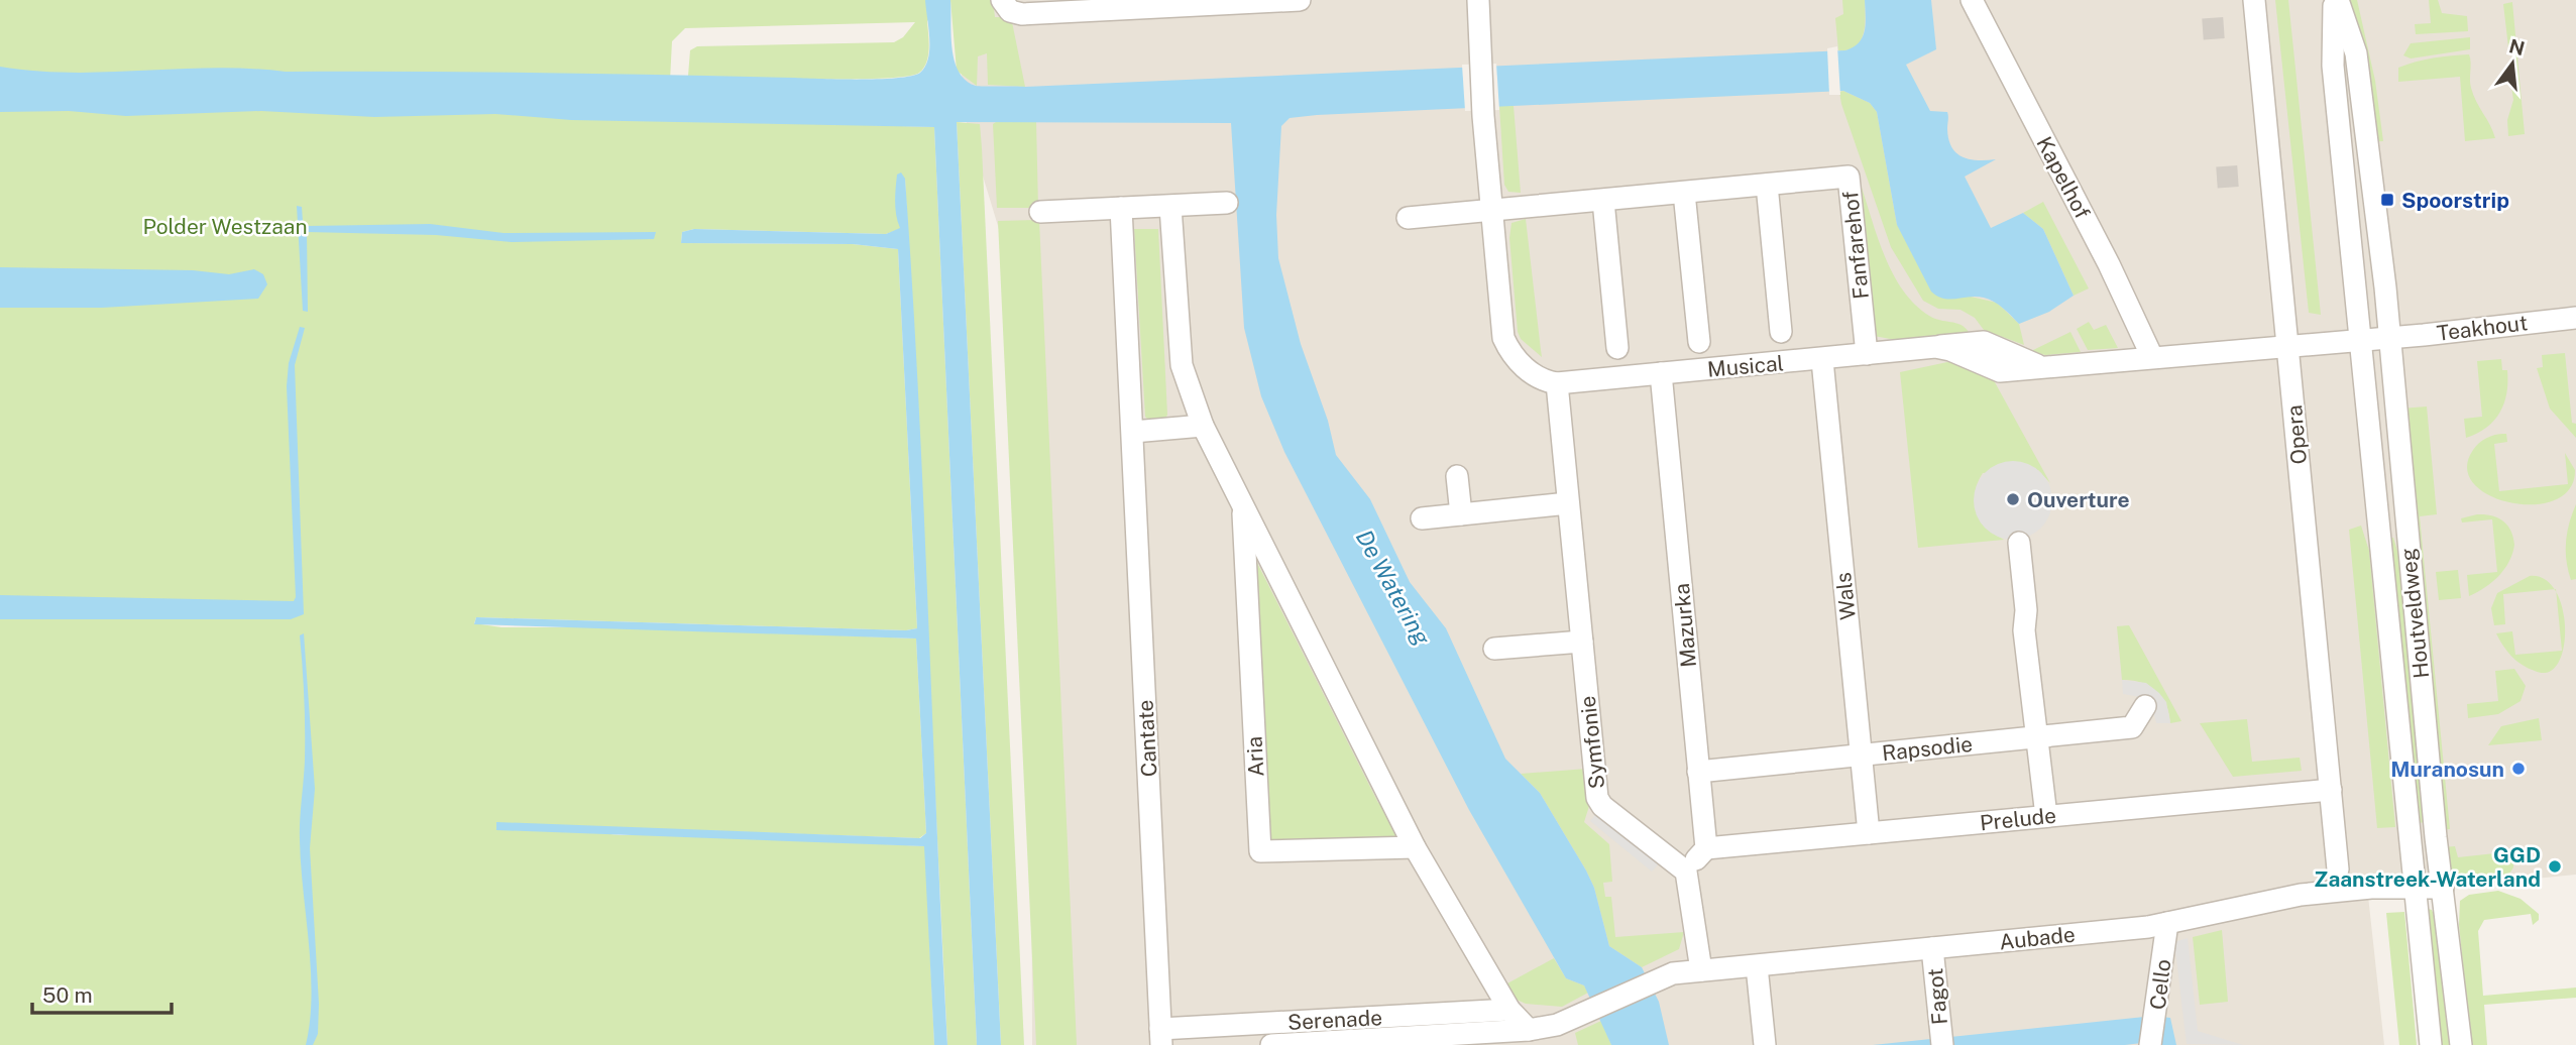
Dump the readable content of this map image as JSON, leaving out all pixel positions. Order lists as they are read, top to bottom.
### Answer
{
  "streets": {
    "street": [
      "Kapelhof",
      "Fanfarehof",
      "Teakhout",
      "Musical",
      "Opera",
      "Wals",
      "Houtveldweg",
      "Mazurka",
      "Cantate",
      "Symfonie",
      "Rapsodie",
      "Aria",
      "Prelude",
      "Aubade",
      "Cello",
      "Fagot",
      "Serenade"
    ]
  },
  "crossings": [
    ["Kapelhof", "Musical"],
    ["Fanfarehof", "Musical"],
    ["Teakhout", "Houtveldweg"],
    ["Musical", "Opera"],
    ["Musical", "Wals"],
    ["Musical", "Houtveldweg"],
    ["Musical", "Mazurka"],
    ["Musical", "Symfonie"],
    ["Opera", "Prelude"],
    ["Wals", "Rapsodie"],
    ["Wals", "Prelude"],
    ["Houtveldweg", "Aubade"],
    ["Mazurka", "Rapsodie"],
    ["Mazurka", "Prelude"],
    ["Cantate", "Serenade"],
    ["Aria", "Serenade"],
    ["Aubade", "Cello"],
    ["Aubade", "Fagot"],
    ["Aubade", "Serenade"]
  ],
  "water": ["De Watering"],
  "parks": ["Polder Westzaan"],
  "places": {
    "transit": ["Spoorstrip"],
    "other": ["Ouverture", "Muranosun", "GGD Zaanstreek-Waterland"]
  },
  "scale_bar": "50 m",
  "north": "top"
}
